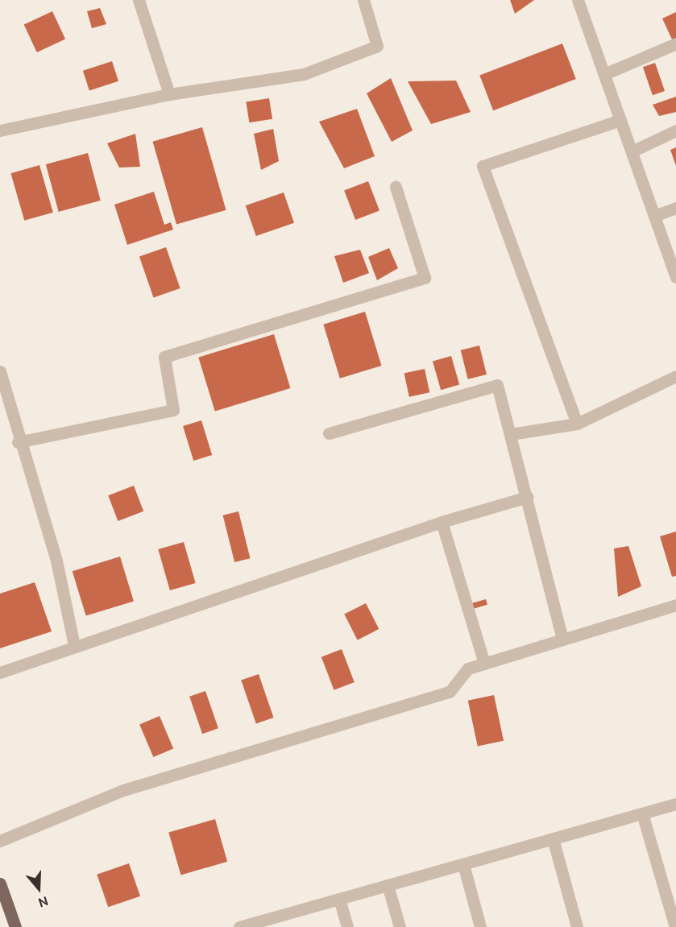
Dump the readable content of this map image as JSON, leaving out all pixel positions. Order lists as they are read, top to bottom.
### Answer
{
  "north": "bottom"
}
